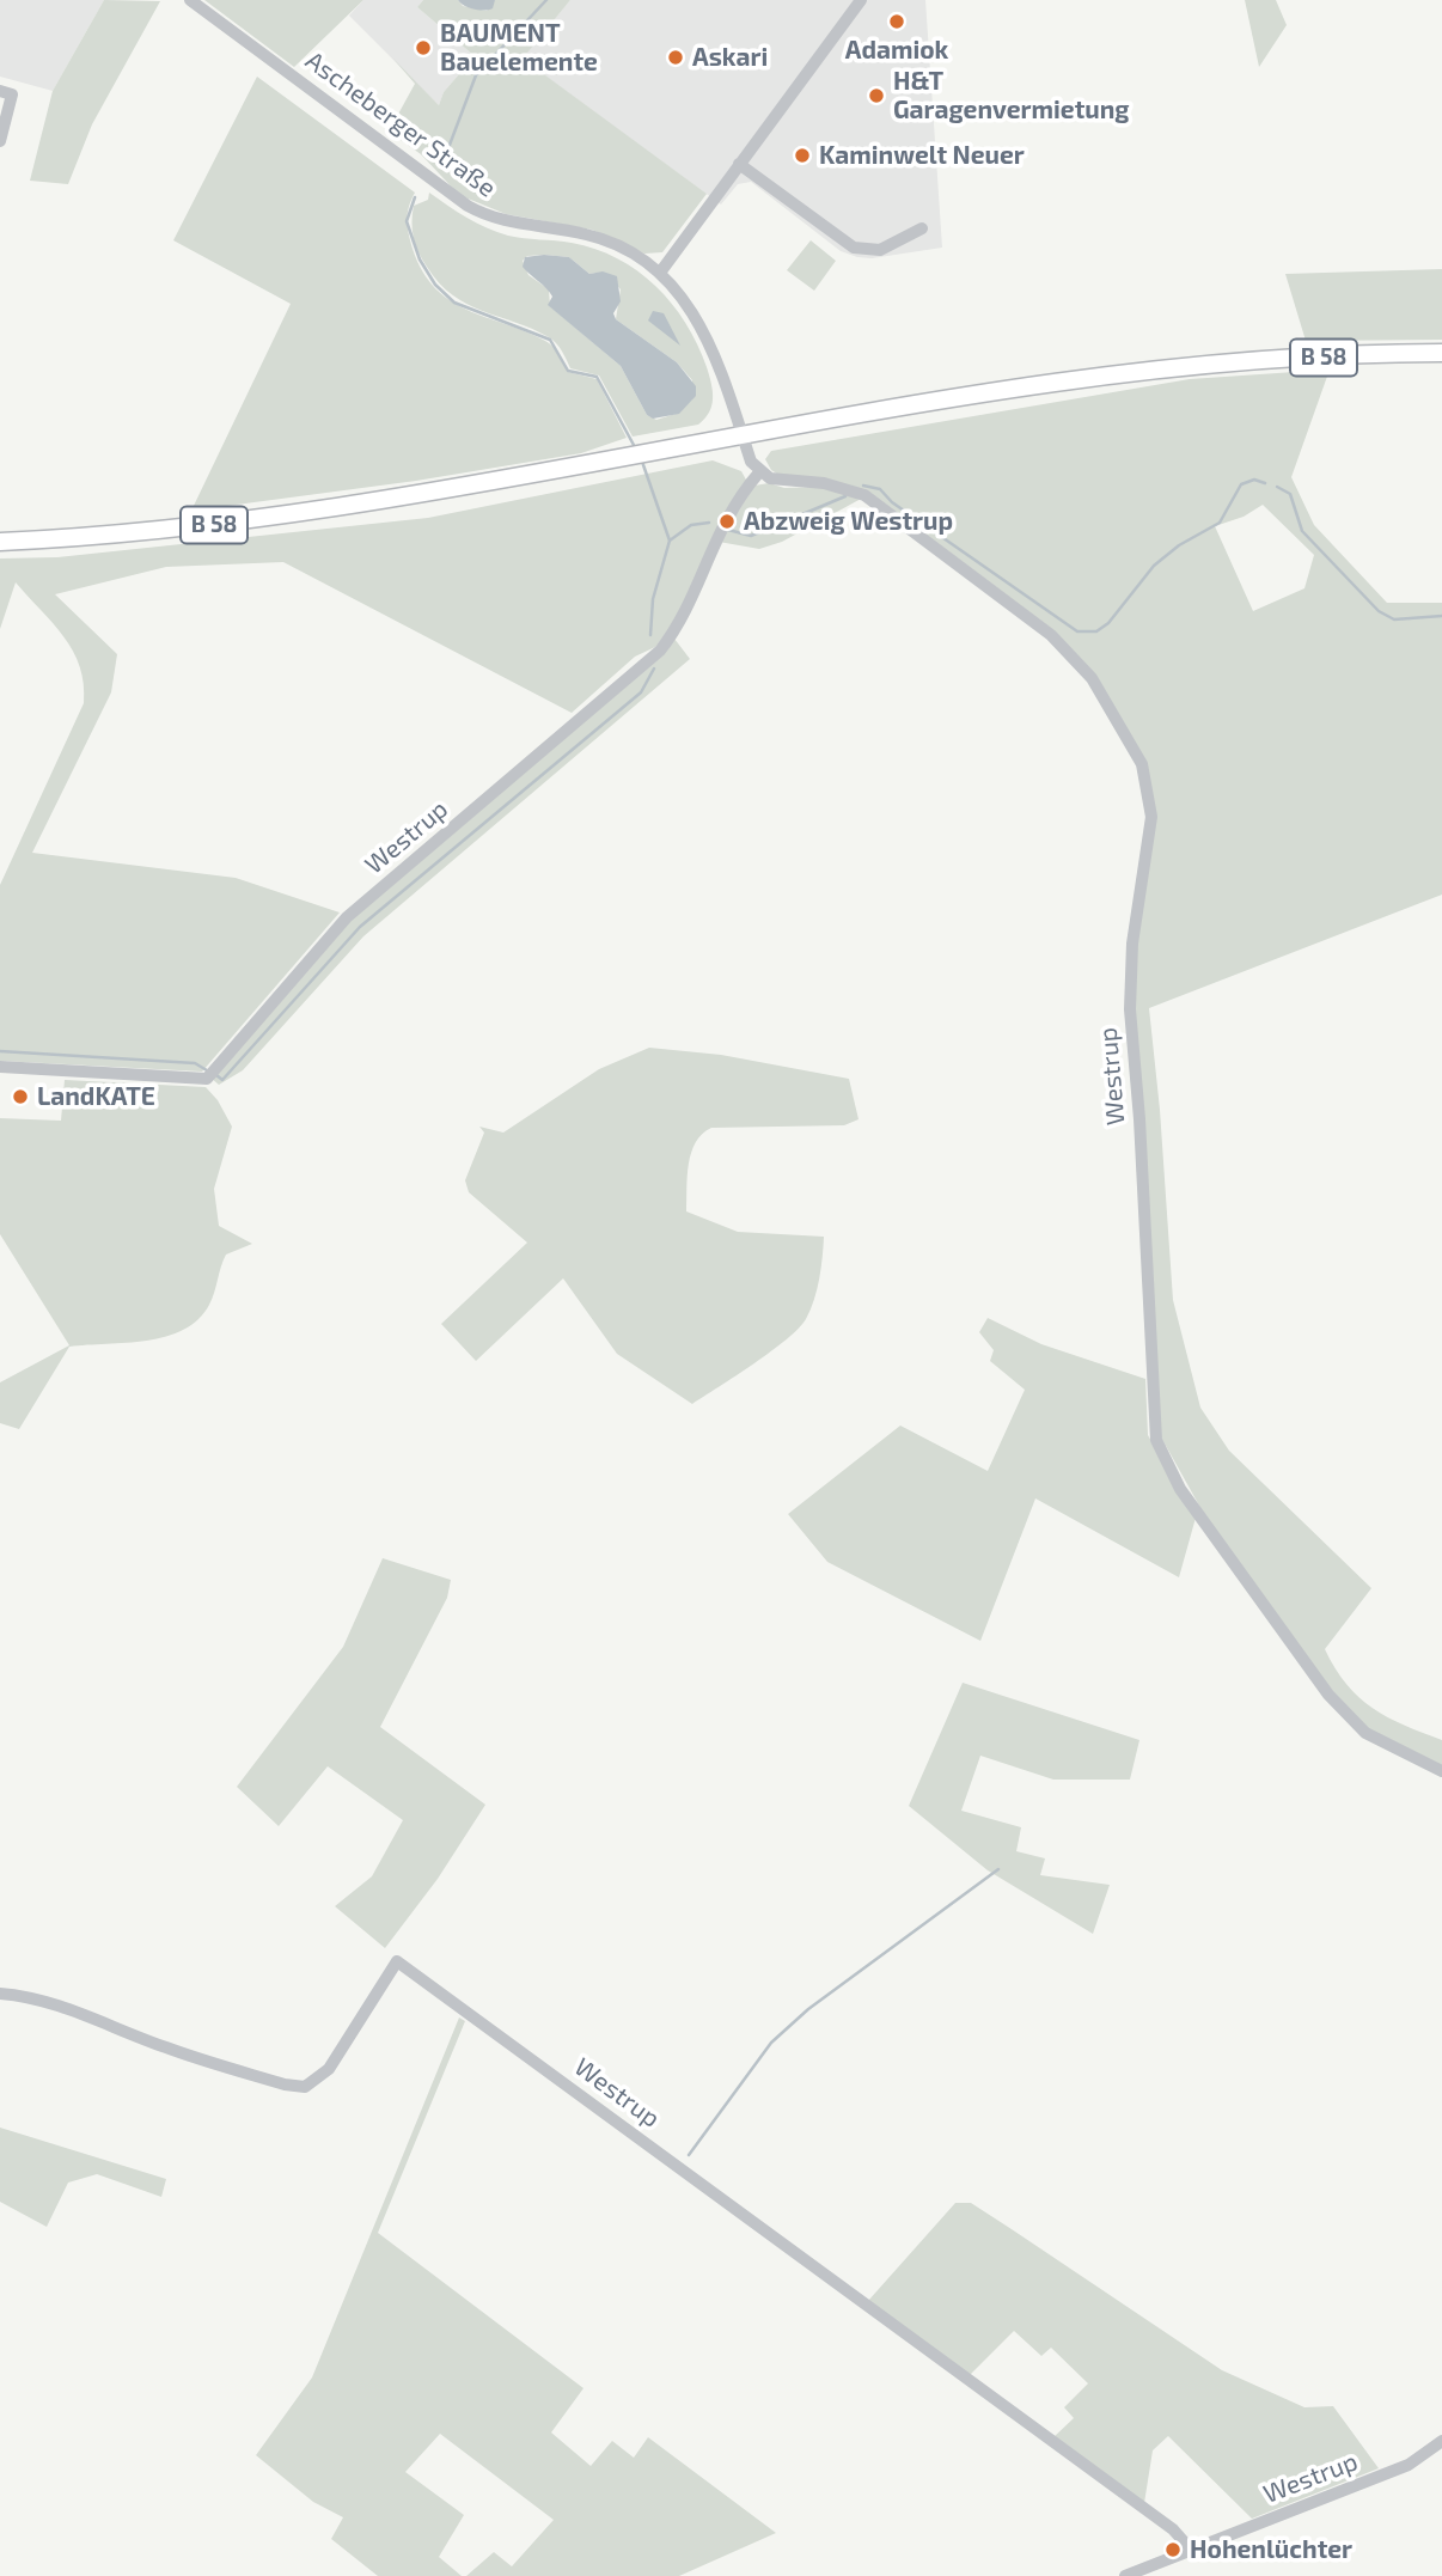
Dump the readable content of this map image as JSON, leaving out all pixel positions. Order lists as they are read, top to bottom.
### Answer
{
  "streets": {
    "main road": ["B 58"],
    "street": ["Ascheberger Straße", "Westrup"]
  },
  "crossings": [
    ["Ascheberger Straße", "B 58"]
  ],
  "places": [
    "Adamiok",
    "BAUMENT Bauelemente",
    "Askari",
    "H&T Garagenvermietung",
    "Kaminwelt Neuer",
    "Abzweig Westrup",
    "LandKATE",
    "Hohenlüchter"
  ]
}
